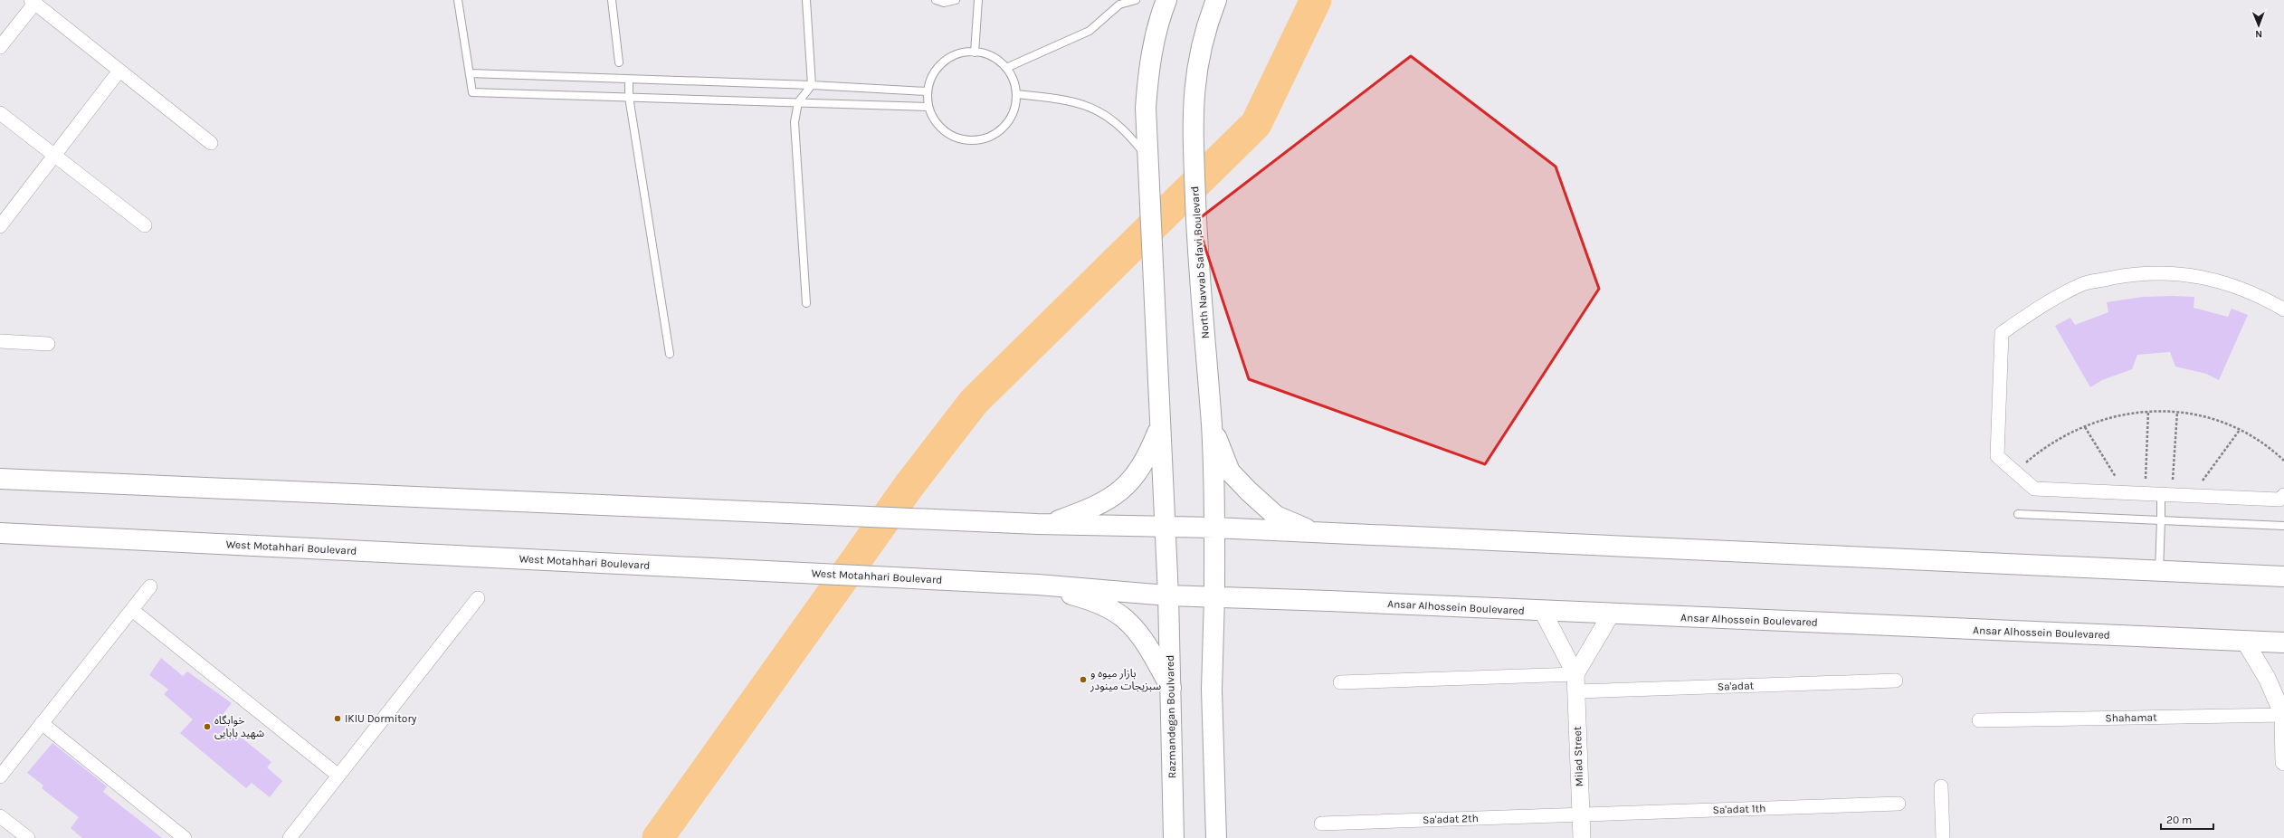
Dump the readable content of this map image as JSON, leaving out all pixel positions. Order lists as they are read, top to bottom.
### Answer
{
  "streets": {
    "main road": [
      "North Navvab Safavi Boulevard",
      "West Motahhari Boulevard",
      "Ansar Alhossein Boulevared",
      "Razmandegan Boulvared"
    ],
    "street": [
      "Sa'adat",
      "Shahamat",
      "Milad Street",
      "Sa'adat 1th",
      "Sa'adat 2th"
    ]
  },
  "crossings": [
    ["North Navvab Safavi Boulevard", "Ansar Alhossein Boulevared"],
    ["West Motahhari Boulevard", "Ansar Alhossein Boulevared"],
    ["West Motahhari Boulevard", "Razmandegan Boulvared"],
    ["Ansar Alhossein Boulevared", "Razmandegan Boulvared"],
    ["Sa'adat", "Milad Street"],
    ["Milad Street", "Sa'adat 1th"],
    ["Milad Street", "Sa'adat 2th"],
    ["Sa'adat 1th", "Sa'adat 2th"]
  ],
  "places": ["بازار میوه و سبزیجات مینودر", "IKIU Dormitory", "خوابگاه شهید بابایی"],
  "scale_bar": "20 m",
  "north": "bottom"
}
